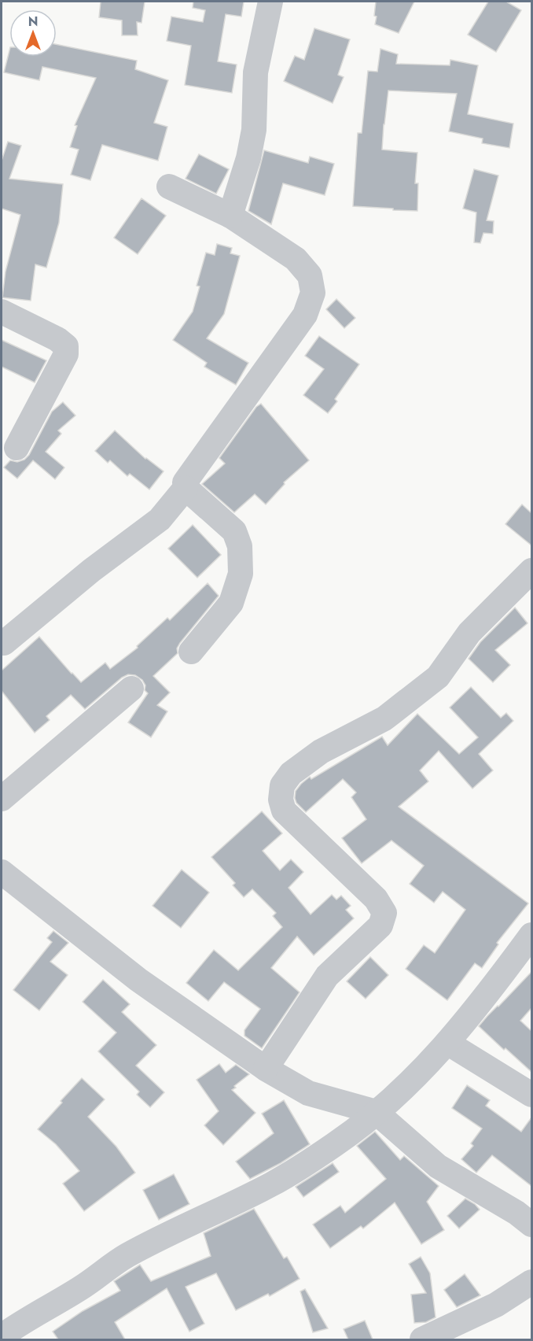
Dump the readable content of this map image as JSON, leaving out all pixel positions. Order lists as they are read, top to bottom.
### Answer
{
  "north": "top"
}
